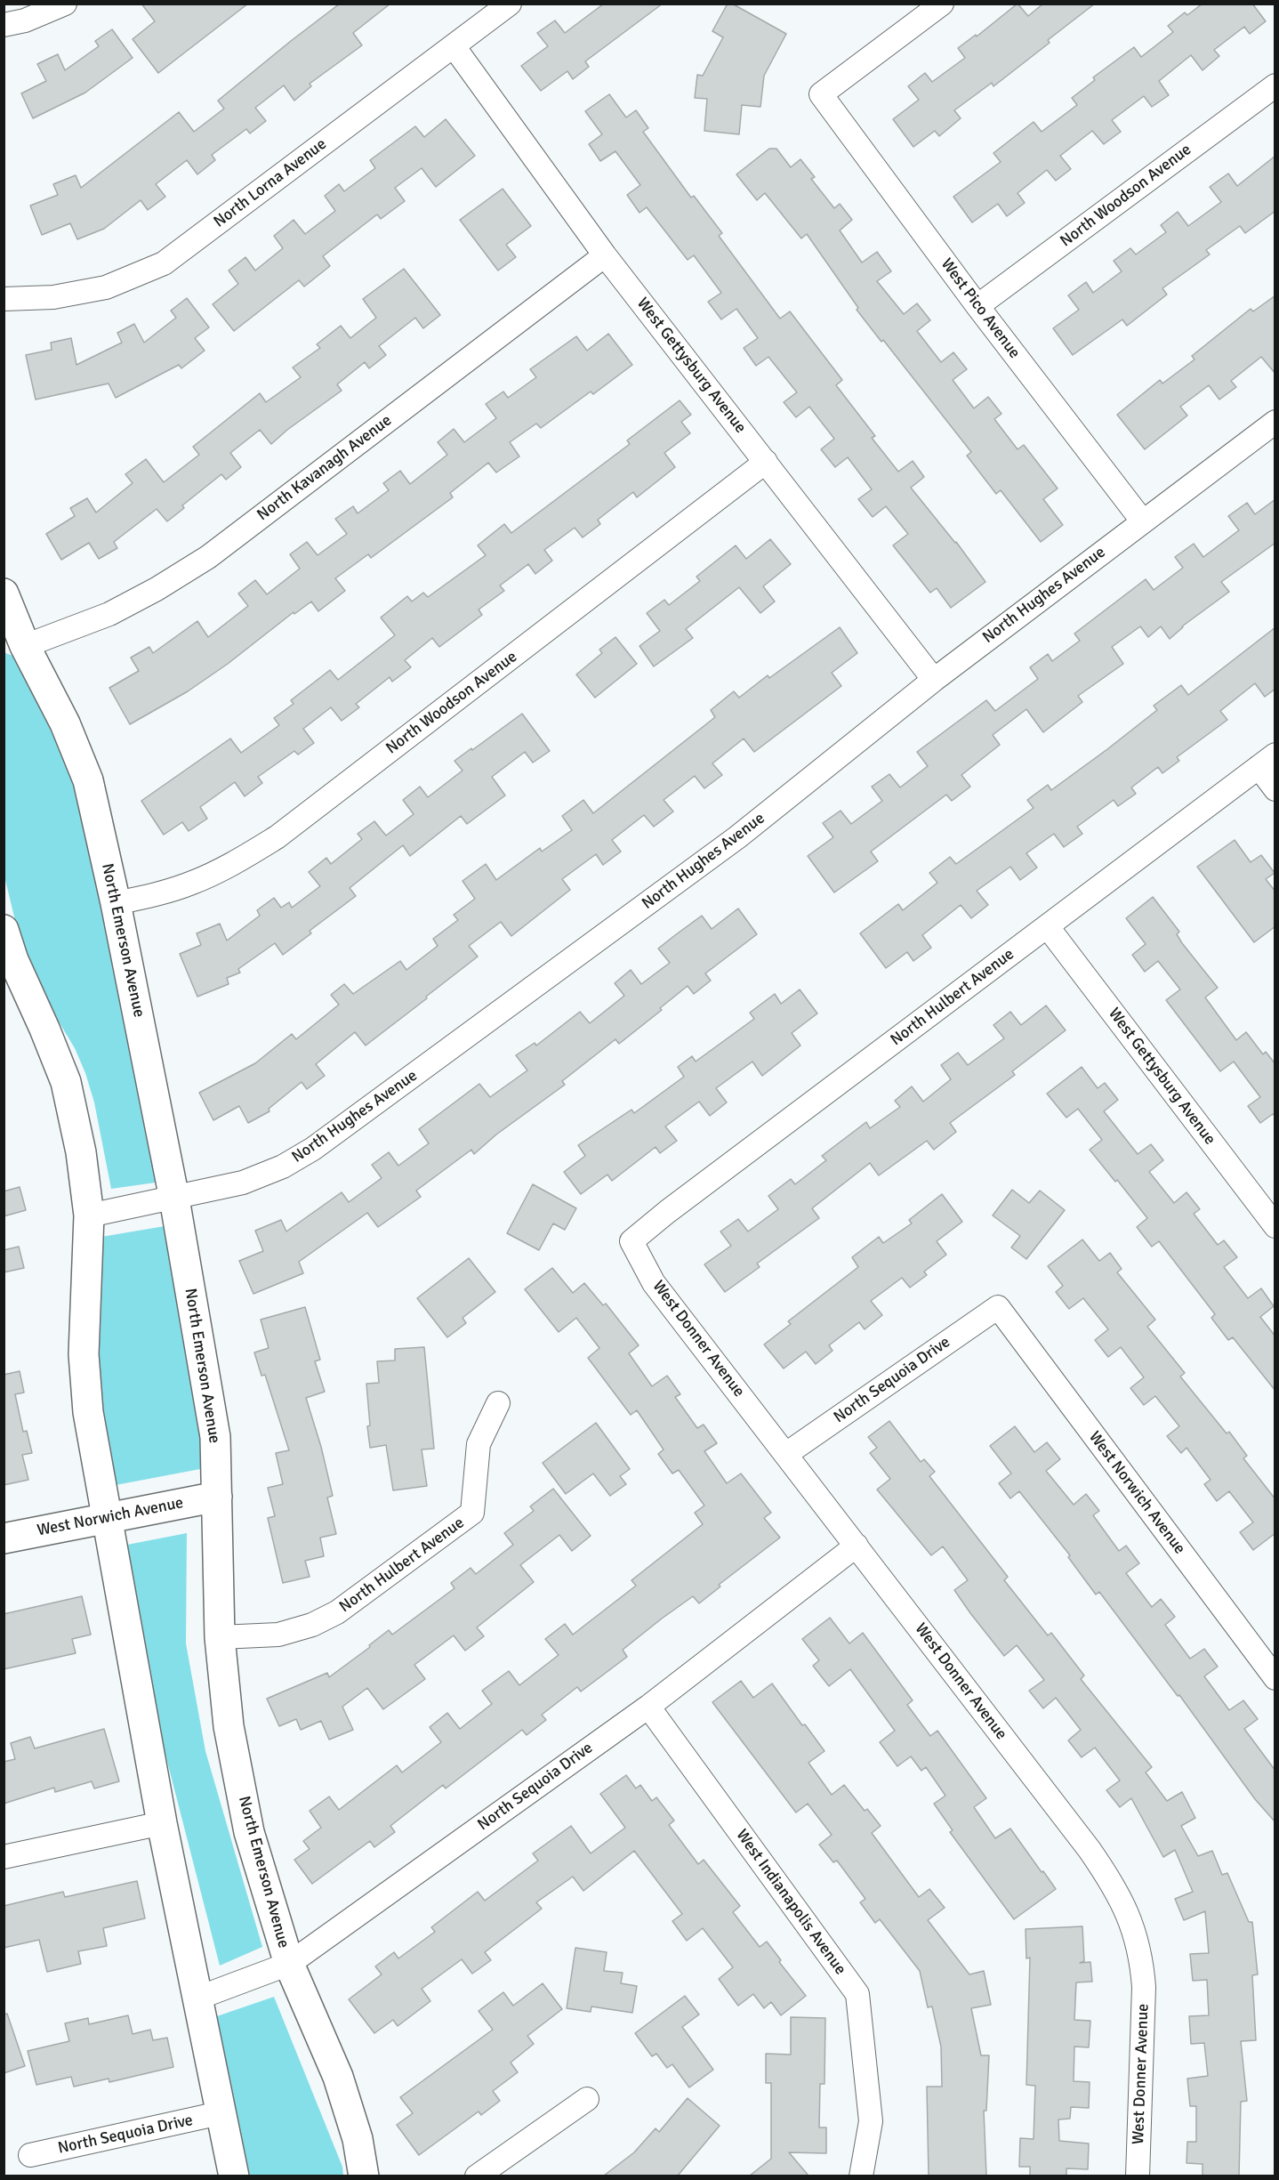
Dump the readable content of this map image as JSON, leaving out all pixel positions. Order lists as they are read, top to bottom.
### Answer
{
  "streets": {
    "street": [
      "North Lorna Avenue",
      "North Woodson Avenue",
      "West Pico Avenue",
      "West Gettysburg Avenue",
      "North Kavanagh Avenue",
      "North Hughes Avenue",
      "North Emerson Avenue",
      "North Hulbert Avenue",
      "West Donner Avenue",
      "North Sequoia Drive",
      "West Norwich Avenue",
      "West Indianapolis Avenue"
    ]
  },
  "crossings": [
    ["North Lorna Avenue", "West Gettysburg Avenue"],
    ["North Woodson Avenue", "West Pico Avenue"],
    ["North Woodson Avenue", "West Gettysburg Avenue"],
    ["North Woodson Avenue", "North Emerson Avenue"],
    ["West Pico Avenue", "North Hughes Avenue"],
    ["West Gettysburg Avenue", "North Kavanagh Avenue"],
    ["West Gettysburg Avenue", "North Hughes Avenue"],
    ["West Gettysburg Avenue", "North Hulbert Avenue"],
    ["North Kavanagh Avenue", "North Emerson Avenue"],
    ["North Hughes Avenue", "North Emerson Avenue"],
    ["North Emerson Avenue", "North Hulbert Avenue"],
    ["North Emerson Avenue", "North Sequoia Drive"],
    ["North Emerson Avenue", "West Norwich Avenue"],
    ["North Hulbert Avenue", "West Donner Avenue"],
    ["West Donner Avenue", "North Sequoia Drive"],
    ["North Sequoia Drive", "West Norwich Avenue"],
    ["North Sequoia Drive", "West Indianapolis Avenue"]
  ]
}
